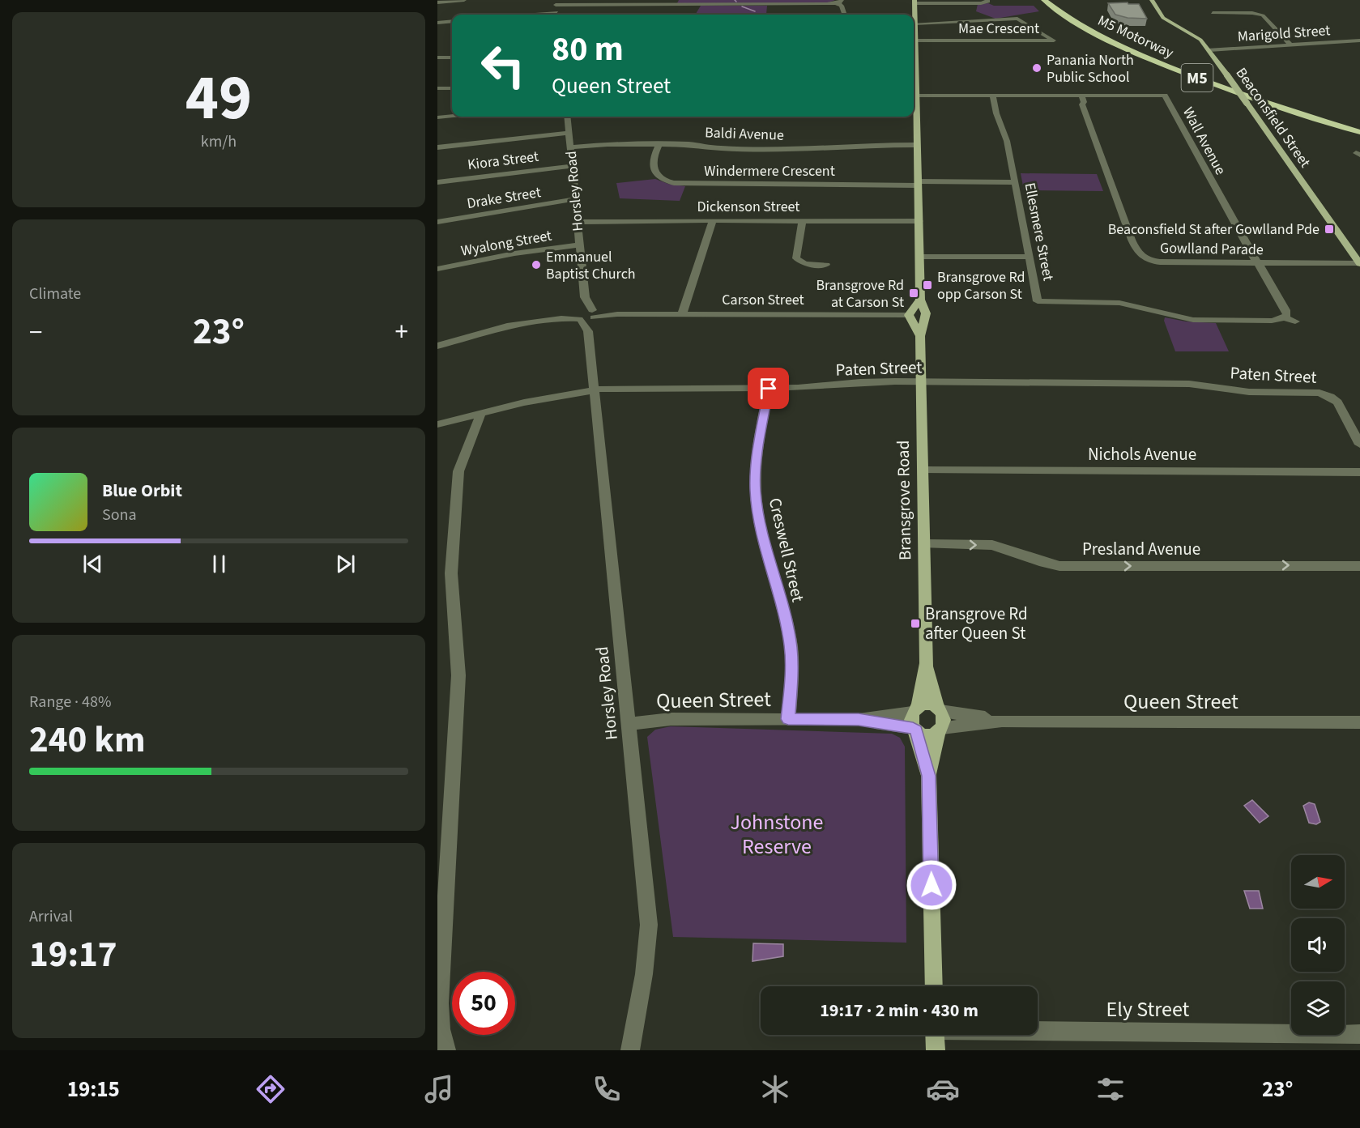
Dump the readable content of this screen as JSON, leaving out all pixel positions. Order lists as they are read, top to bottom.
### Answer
{
  "streets": {
    "highway": ["M5 Motorway", "M5"],
    "main road": ["Beaconsfield Street", "Bransgrove Road"],
    "street": [
      "Mae Crescent",
      "Marigold Street",
      "Baldi Avenue",
      "Wall Avenue",
      "Kiora Street",
      "Windermere Crescent",
      "Horsley Road",
      "Drake Street",
      "Dickenson Street",
      "Ellesmere Street",
      "Wyalong Street",
      "Gowlland Parade",
      "Carson Street",
      "Paten Street",
      "Nichols Avenue",
      "Presland Avenue",
      "Creswell Street",
      "Queen Street",
      "Ely Street"
    ]
  },
  "crossings": [
    ["Marigold Street", "Beaconsfield Street"],
    ["Beaconsfield Street", "Gowlland Parade"],
    ["Baldi Avenue", "Windermere Crescent"],
    ["Baldi Avenue", "Horsley Road"],
    ["Wall Avenue", "Gowlland Parade"],
    ["Kiora Street", "Horsley Road"],
    ["Horsley Road", "Drake Street"],
    ["Horsley Road", "Dickenson Street"],
    ["Horsley Road", "Wyalong Street"],
    ["Horsley Road", "Carson Street"],
    ["Horsley Road", "Paten Street"],
    ["Horsley Road", "Queen Street"],
    ["Carson Street", "Bransgrove Road"],
    ["Paten Street", "Bransgrove Road"],
    ["Paten Street", "Creswell Street"],
    ["Nichols Avenue", "Bransgrove Road"],
    ["Bransgrove Road", "Presland Avenue"],
    ["Bransgrove Road", "Queen Street"],
    ["Creswell Street", "Queen Street"]
  ],
  "one_way": ["Presland Avenue"],
  "parks": ["Johnstone Reserve"],
  "places": {
    "other": ["Panania North Public School", "Emmanuel Baptist Church"],
    "transit": [
      "Beaconsfield St after Gowlland Pde",
      "Bransgrove Rd opp Carson St",
      "Bransgrove Rd at Carson St",
      "Bransgrove Rd after Queen St"
    ]
  },
  "north": "right",
  "page": {
    "tile": [
      ["49", "km/h"],
      "Climate",
      ["Range · 48%", "240 km"],
      ["Arrival", "19:17"]
    ],
    "turn": ["80 m", "Queen Street"],
    "heat": ["−", "23°", "+"],
    "song": ["Blue Orbit", "Sona"],
    "limit": "50",
    "trip": "19:17 · 2 min · 430 m",
    "tabs": ["19:15", "23°"]
  }
}
